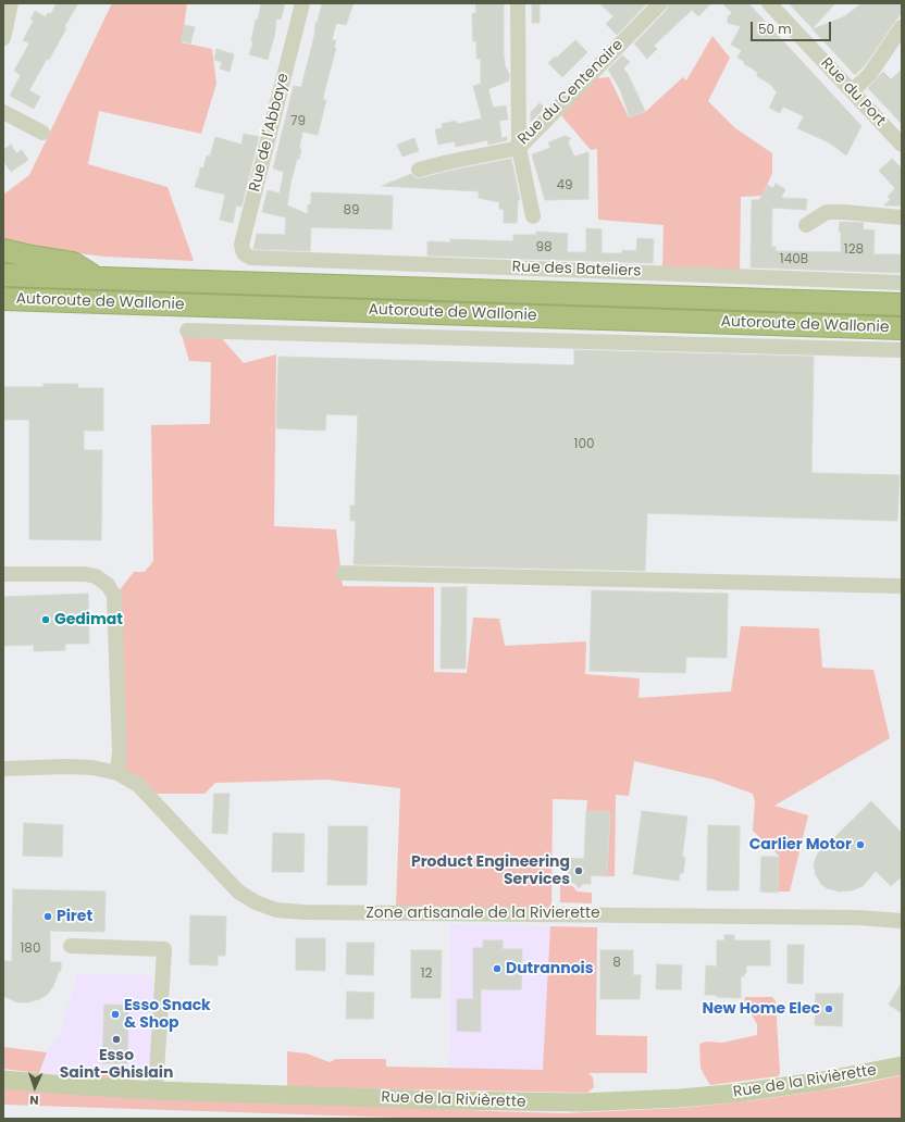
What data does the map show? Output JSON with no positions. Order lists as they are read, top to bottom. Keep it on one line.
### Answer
{"streets":{"highway":["Autoroute de Wallonie"],"main road":["Rue de la Rivièrette"],"street":["Rue du Centenaire","Rue du Port","Rue de l'Abbaye","Rue des Bateliers","Zone artisanale de la Rivierette"]},"crossings":[["Rue de l'Abbaye","Rue des Bateliers"]],"places":["Gedimat","Carlier Motor","Product Engineering Services","Piret","Dutrannois","New Home Elec","Esso Snack & Shop","Esso Saint-Ghislain"],"house_numbers":["79","49","89","98","128","140B","100","180","8","12"],"scale_bar":"50 m","north":"bottom"}
